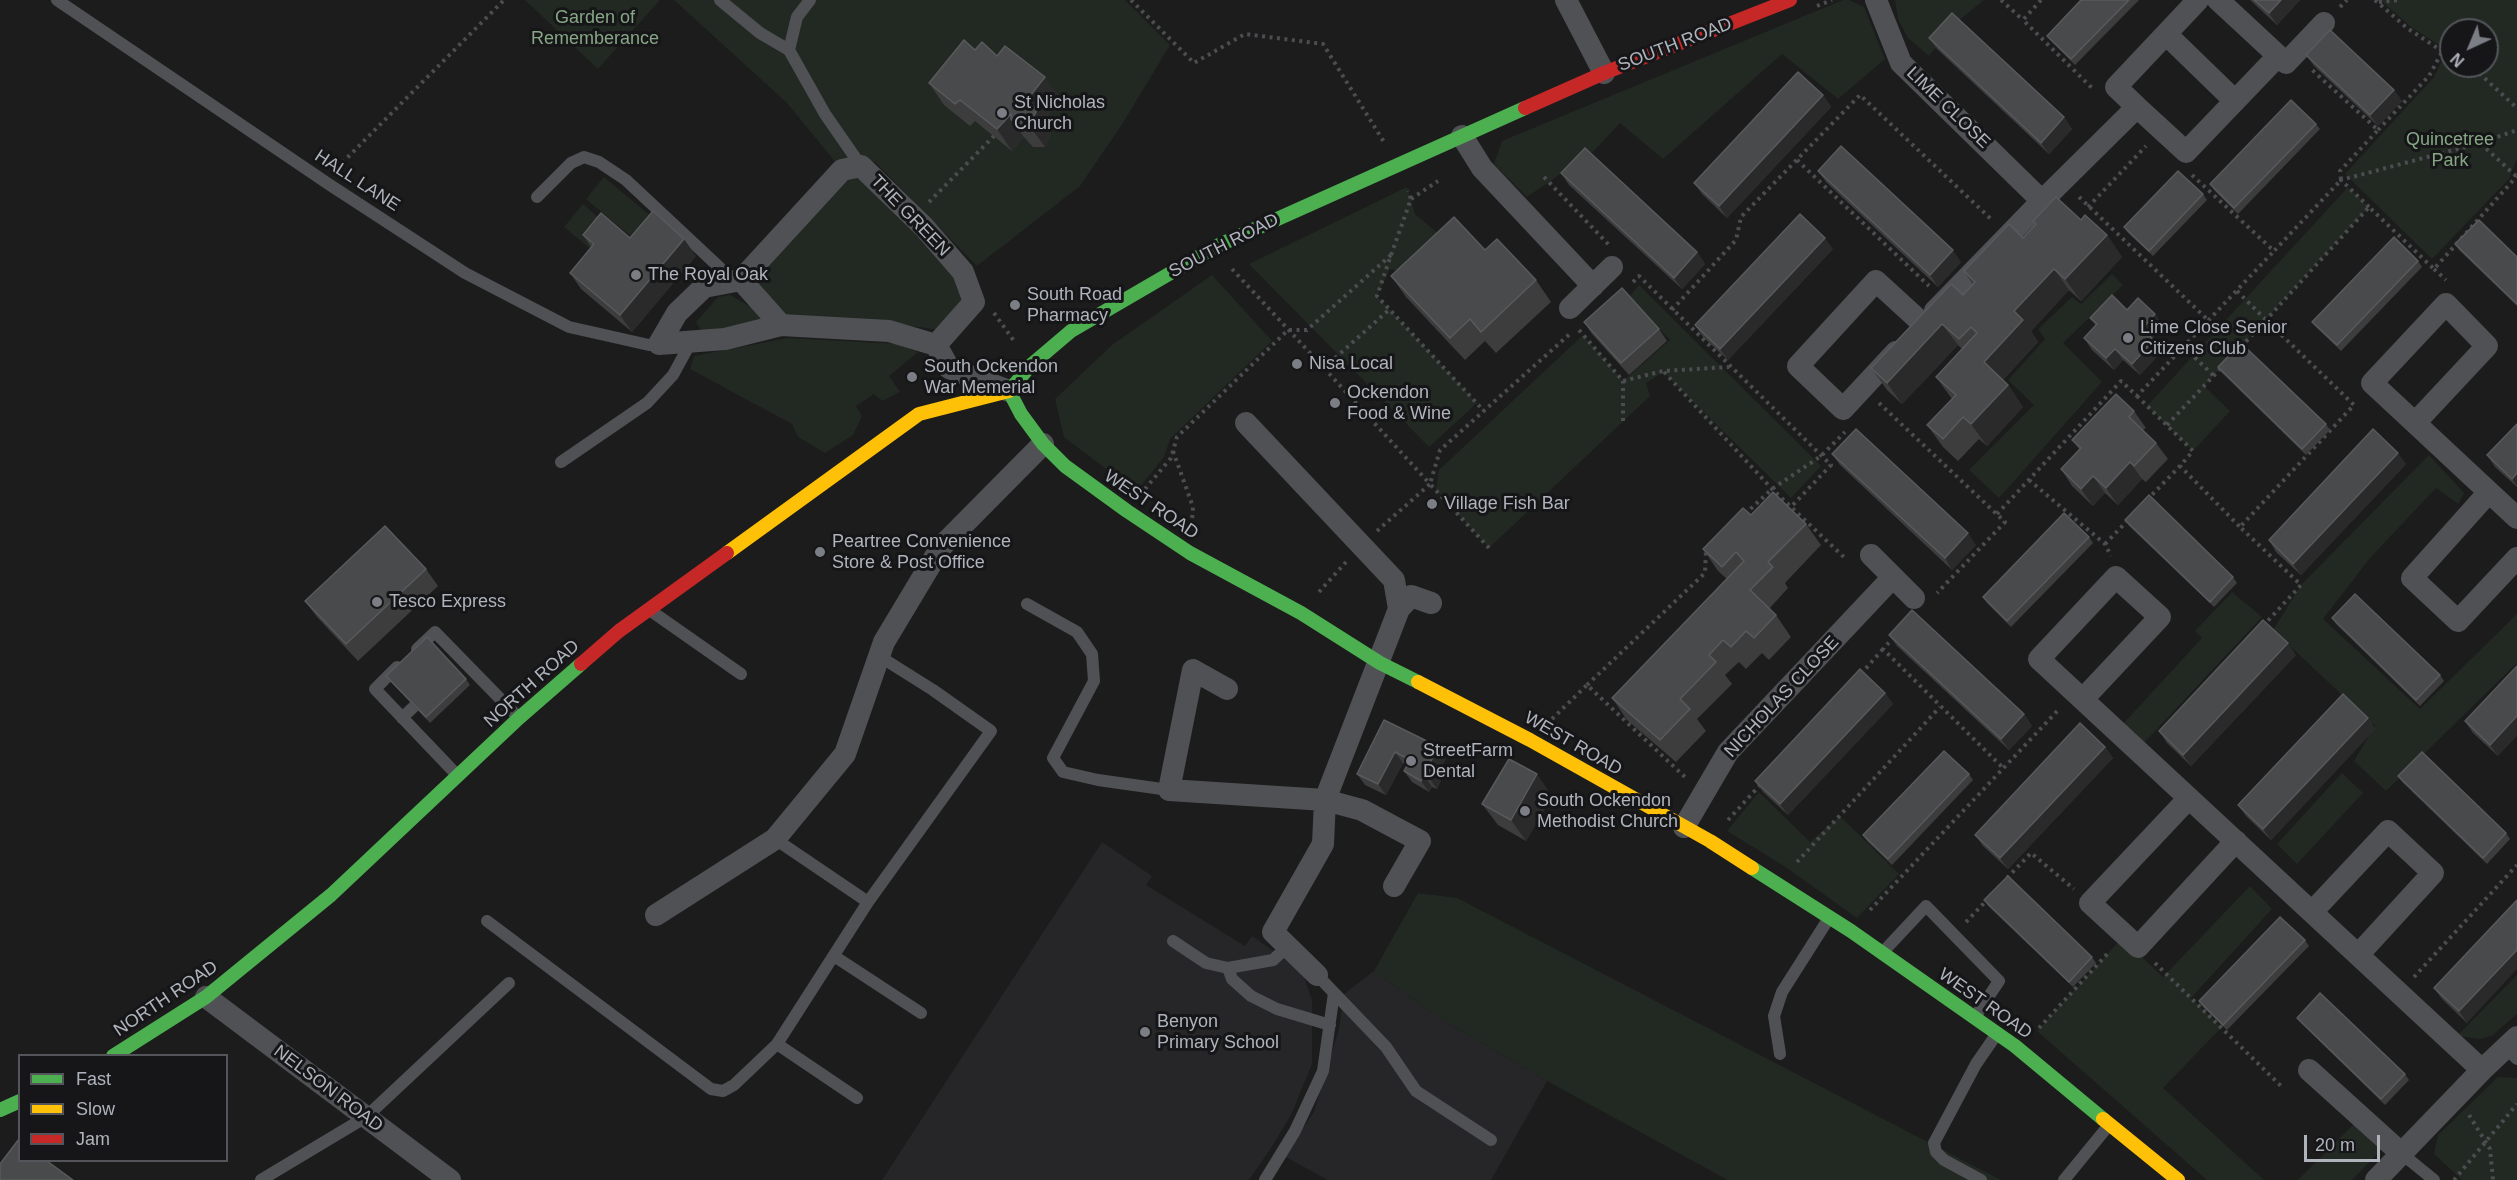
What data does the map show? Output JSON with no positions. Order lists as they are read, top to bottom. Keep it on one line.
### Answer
{"streets":{"main road":["SOUTH ROAD","WEST ROAD","NORTH ROAD"],"street":["LIME CLOSE","THE GREEN","NICHOLAS CLOSE","NELSON ROAD"],"lane":["HALL LANE"]},"crossings":[["SOUTH ROAD","WEST ROAD"],["SOUTH ROAD","NORTH ROAD"],["WEST ROAD","NORTH ROAD"],["WEST ROAD","NICHOLAS CLOSE"],["NORTH ROAD","NELSON ROAD"]],"parks":["Garden of Rememberance","Quincetree Park"],"places":["St Nicholas Church","The Royal Oak","South Road Pharmacy","Lime Close Senior Citizens Club","Nisa Local","South Ockendon War Memerial","Ockendon Food & Wine","Village Fish Bar","Peartree Convenience Store & Post Office","Tesco Express","StreetFarm Dental","South Ockendon Methodist Church","Benyon Primary School"],"legend":["Fast","Slow","Jam"],"scale_bar":"20 m","north":"bottom left"}
